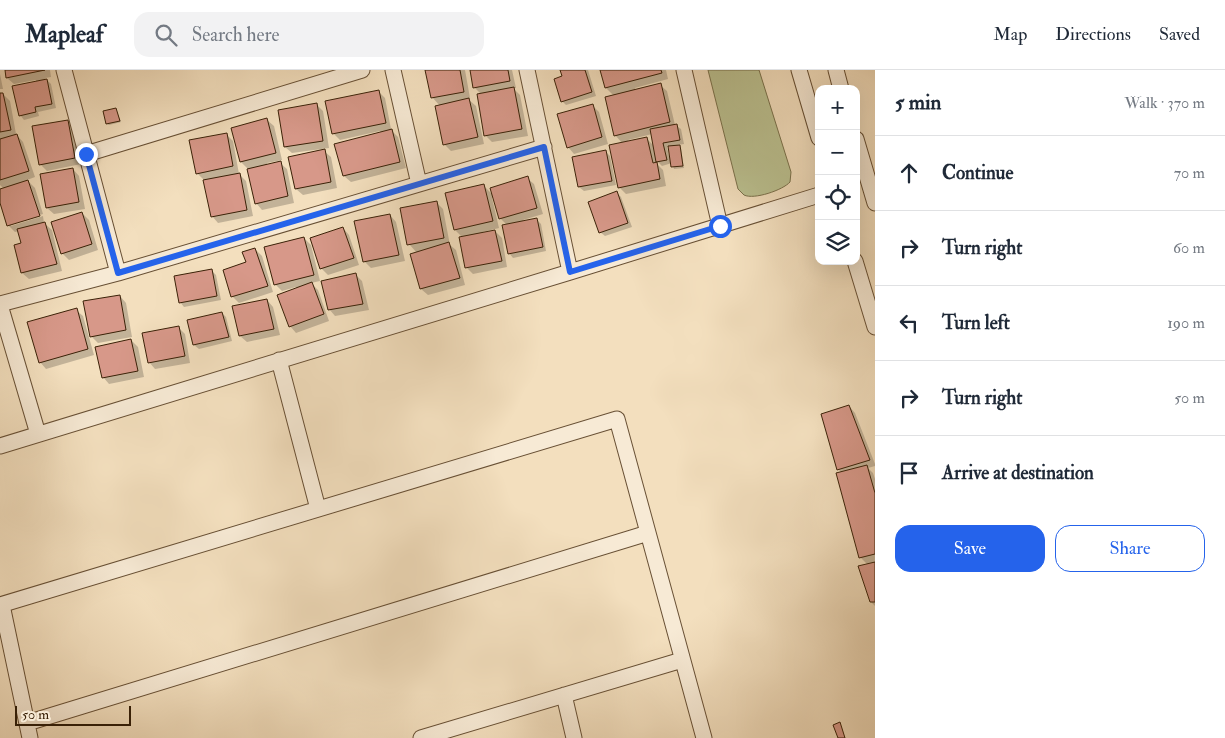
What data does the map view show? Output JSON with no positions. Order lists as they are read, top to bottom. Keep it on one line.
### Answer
{"scale_bar":"50 m","page":{"header":"Mapleaf","search":"Search here","nav":["Map","Directions","Saved"],"heading":["5 min","Walk · 370 m"],"map_buttons":["+","−"],"list":[["Continue","70 m"],["Turn right","60 m"],["Turn left","190 m"],["Turn right","50 m"],"Arrive at destination"],"buttons":["Save","Share"],"scale":"50 m"}}
